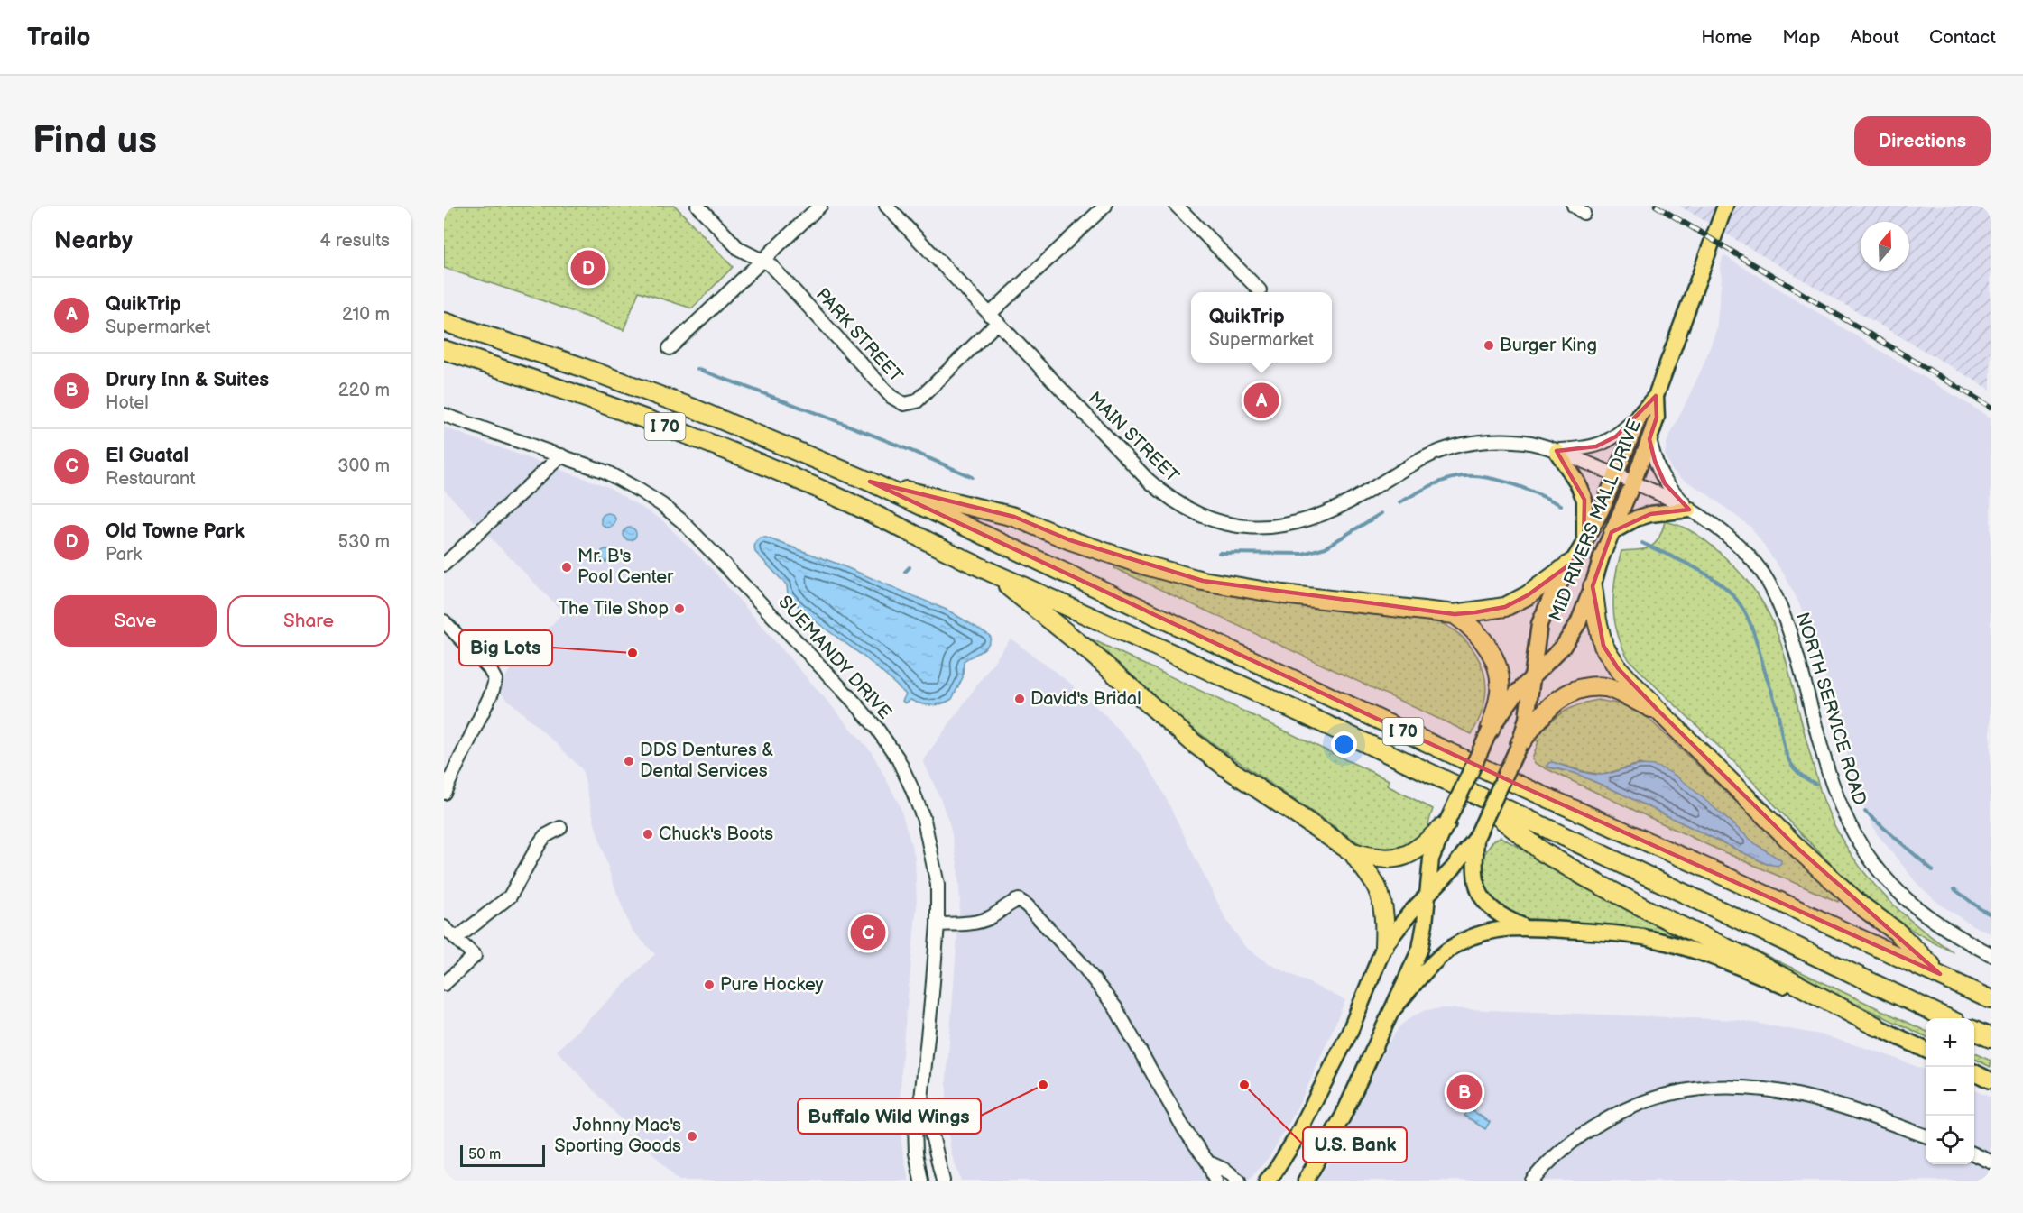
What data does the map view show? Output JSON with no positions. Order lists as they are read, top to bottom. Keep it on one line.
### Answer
{"streets":{"highway":["I 70"],"main road":["MID RIVERS MALL DRIVE"],"street":["PARK STREET","MAIN STREET","SUEMANDY DRIVE","NORTH SERVICE ROAD"]},"crossings":[["PARK STREET","MAIN STREET"],["MAIN STREET","MID RIVERS MALL DRIVE"],["MAIN STREET","NORTH SERVICE ROAD"],["MID RIVERS MALL DRIVE","NORTH SERVICE ROAD"]],"places":["Burger King","Mr. B's Pool Center","The Tile Shop","Big Lots","David's Bridal","DDS Dentures & Dental Services","Chuck's Boots","Pure Hockey","Buffalo Wild Wings","U.S. Bank","Johnny Mac's Sporting Goods"],"scale_bar":"50 m","north":"top","page":{"header":"Trailo","nav":["Home","Map","About","Contact"],"buttons":["Directions",["Save","Share"]],"title":"Find us","heading":["Nearby","4 results"],"pins":["D","A","C","B"],"list":[{"mark":"A","name":"QuikTrip","note":"Supermarket","value":"210 m"},{"mark":"B","name":"Drury Inn & Suites","note":"Hotel","value":"220 m"},{"mark":"C","name":"El Guatal","note":"Restaurant","value":"300 m"},{"mark":"D","name":"Old Towne Park","note":"Park","value":"530 m"}],"popup":["QuikTrip","Supermarket"],"map_buttons":["+","−"],"scale":"50 m"}}
